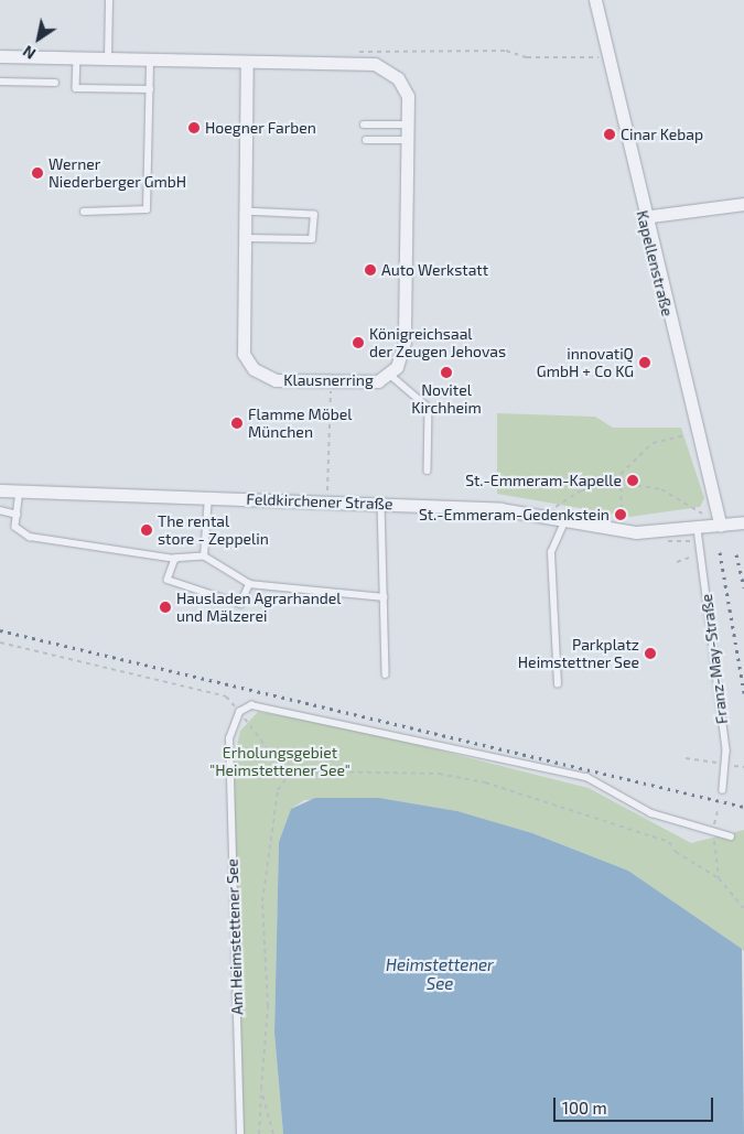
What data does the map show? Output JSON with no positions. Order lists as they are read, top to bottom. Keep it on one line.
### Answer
{"streets":{"street":["Kapellenstraße","Klausnerring","Feldkirchener Straße"],"lane":["Franz-May-Straße","Am Heimstettener See"]},"crossings":[["Kapellenstraße","Feldkirchener Straße"],["Feldkirchener Straße","Franz-May-Straße"]],"water":["Heimstettener See"],"parks":["Erholungsgebiet \"Heimstettener See\""],"places":["Hoegner Farben","Cinar Kebap","Werner Niederberger GmbH","Auto Werkstatt","Königreichsaal der Zeugen Jehovas","innovatiQ GmbH + Co KG","Novitel Kirchheim","Flamme Möbel München","St.-Emmeram-Kapelle","St.-Emmeram-Gedenkstein","The rental store - Zeppelin","Hausladen Agrarhandel und Mälzerei","Parkplatz Heimstettner See"],"scale_bar":"100 m","north":"bottom left"}
